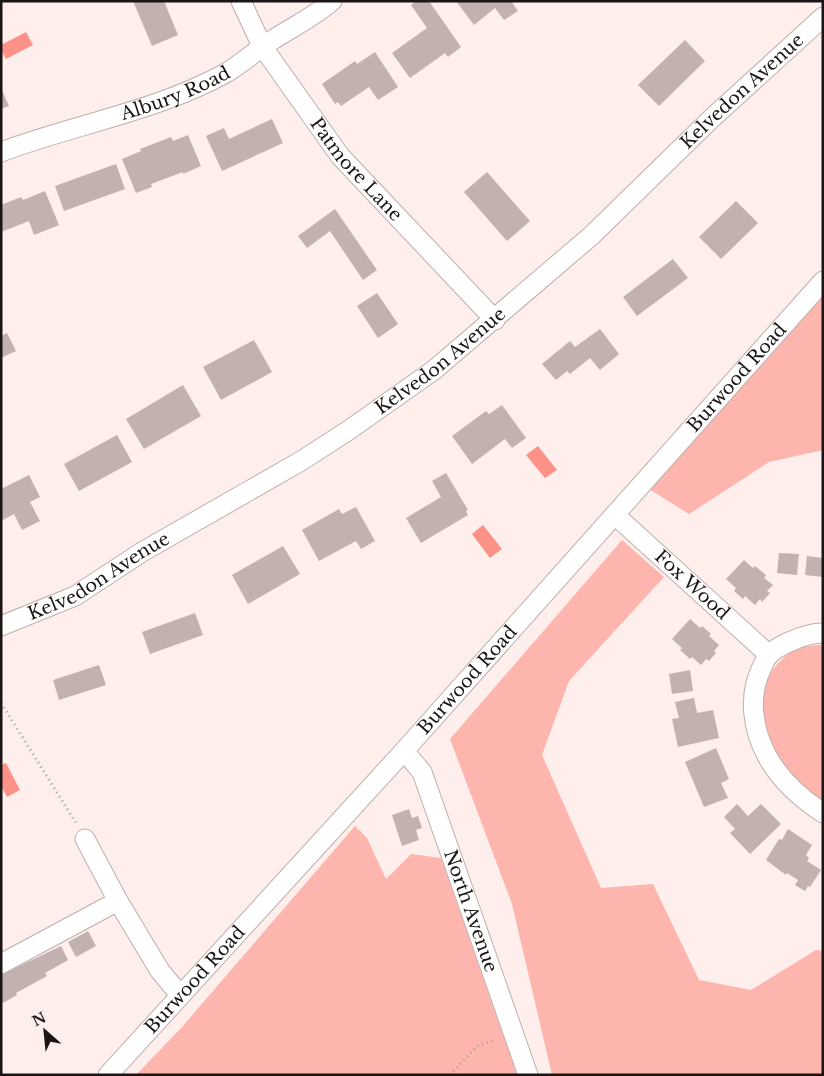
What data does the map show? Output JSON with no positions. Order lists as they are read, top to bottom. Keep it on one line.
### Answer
{"streets":{"street":["Kelvedon Avenue","Albury Road","Patmore Lane","Burwood Road","Fox Wood","North Avenue"]},"crossings":[["Kelvedon Avenue","Patmore Lane"],["Albury Road","Patmore Lane"],["Burwood Road","Fox Wood"],["Burwood Road","North Avenue"]],"north":"top left"}
